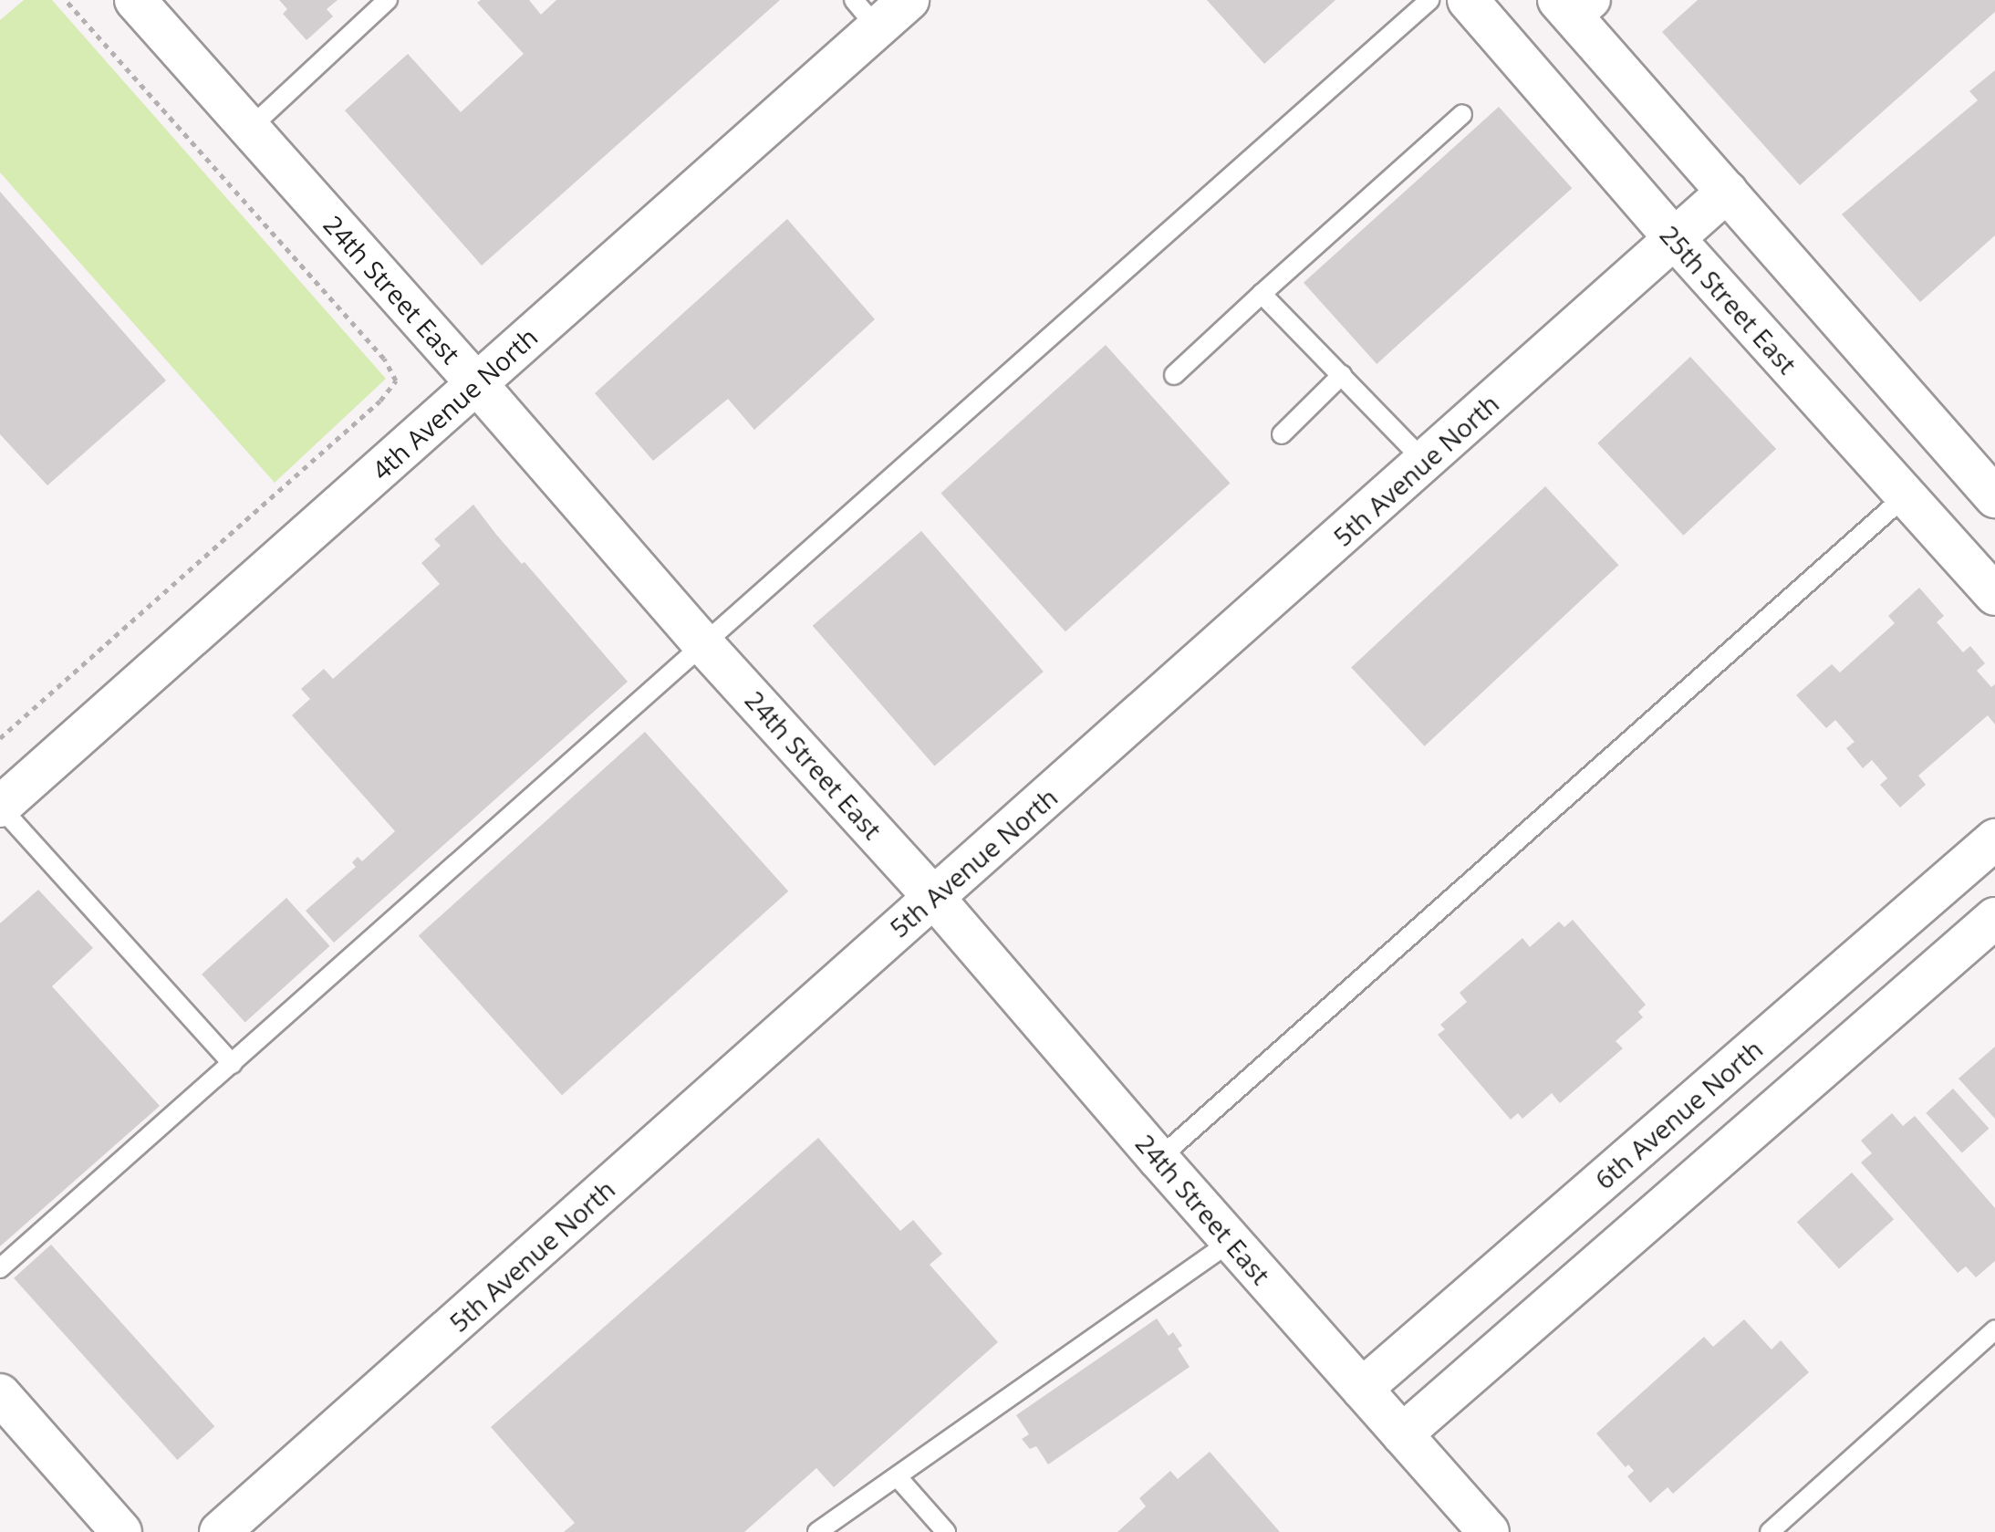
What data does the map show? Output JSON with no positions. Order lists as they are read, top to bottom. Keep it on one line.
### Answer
{"streets":{"street":["24th Street East","25th Street East","4th Avenue North","5th Avenue North","6th Avenue North"]},"crossings":[["24th Street East","4th Avenue North"],["24th Street East","5th Avenue North"],["24th Street East","6th Avenue North"],["25th Street East","5th Avenue North"]]}
